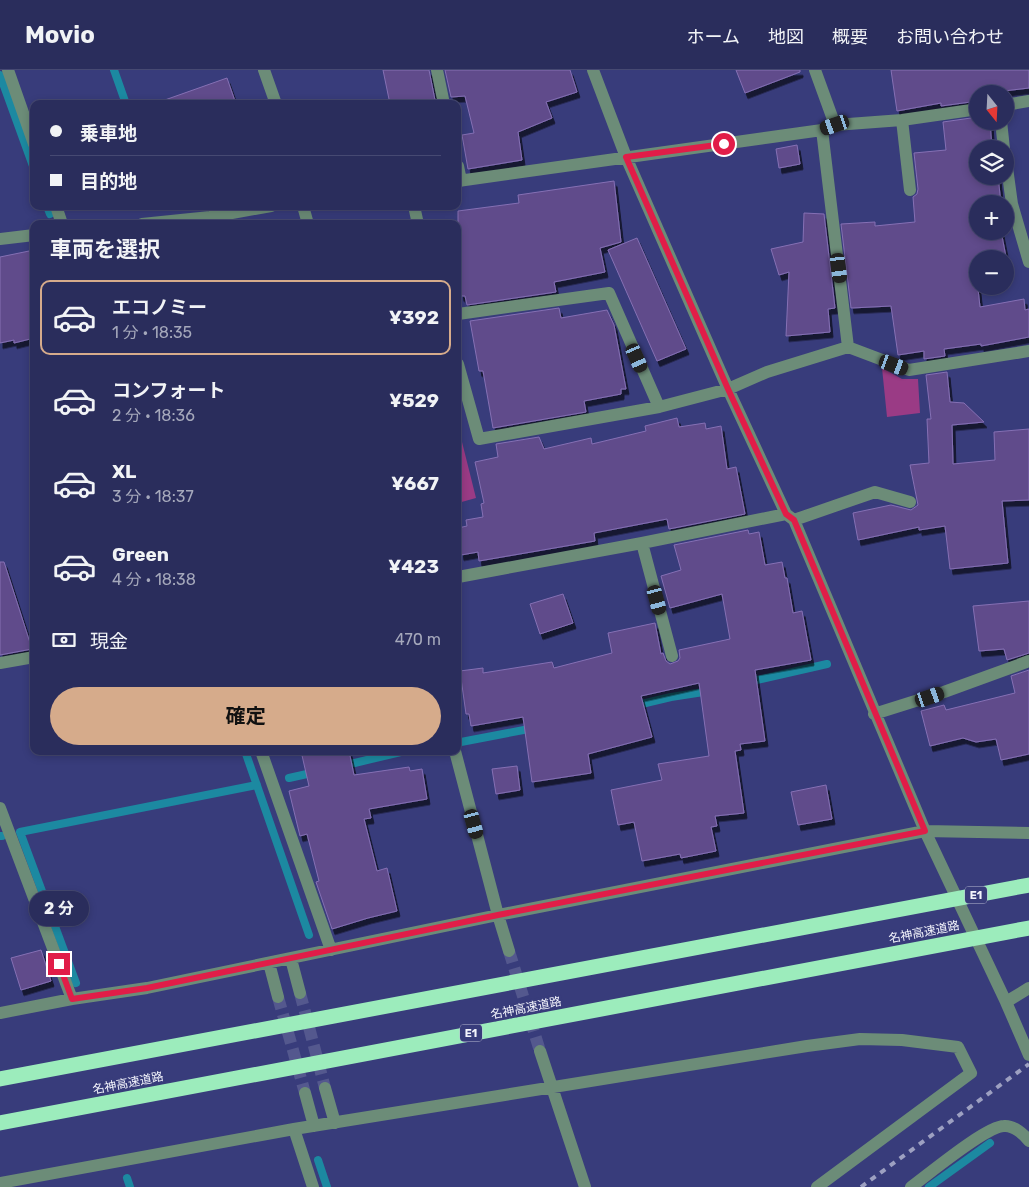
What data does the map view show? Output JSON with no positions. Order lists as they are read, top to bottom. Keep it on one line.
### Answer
{"streets":{"highway":["E1","名神高速道路"]},"north":"bottom","page":{"header":"Movio","nav":["ホーム","地図","概要","お問い合わせ"],"map_buttons":["+","−"],"banner":["乗車地","目的地"],"heading":"車両を選択","list":[{"name":"エコノミー","note":"1 分 · 18:35","value":"¥392"},{"name":"コンフォート","note":"2 分 · 18:36","value":"¥529"},{"name":"XL","note":"3 分 · 18:37","value":"¥667"},{"name":"Green","note":"4 分 · 18:38","value":"¥423"}],"pay":["現金","470 m"],"buttons":"確定","bubble":"2 分"}}
